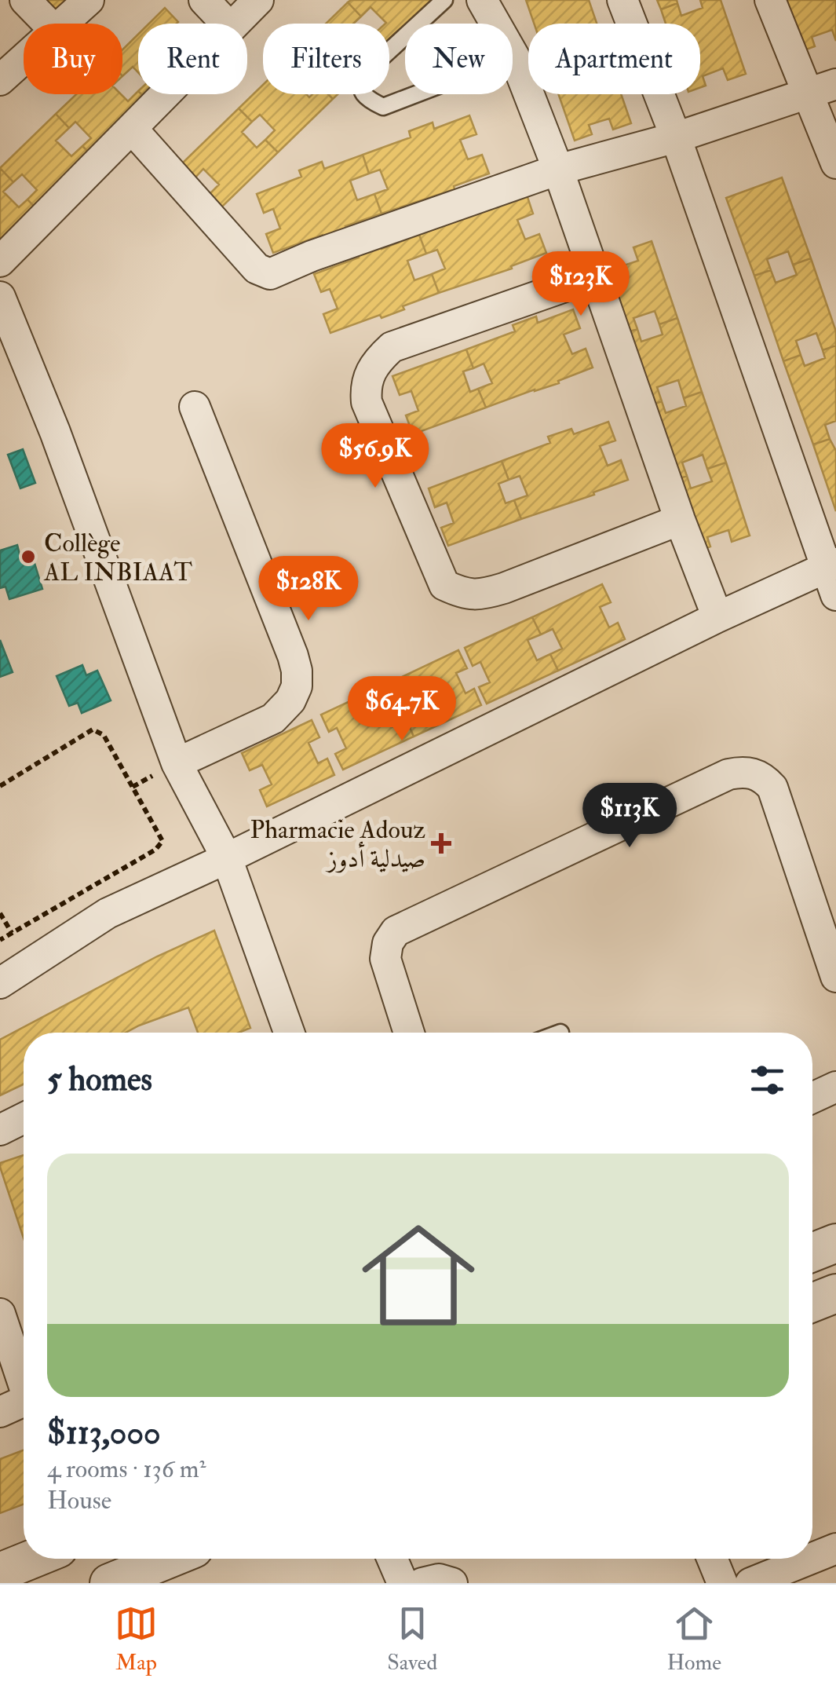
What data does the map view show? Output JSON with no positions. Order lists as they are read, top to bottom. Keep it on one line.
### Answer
{"places":{"other":["Collège AL INBIAAT"],"health":["Pharmacie Adouz صيدلية أدوز"]},"page":{"chip":["Buy","Rent","Filters","New","Apartment"],"price":["$123K","$56.9K","$128K","$64.7K","$113K"],"heading":"5 homes","list":[{"name":"$113,000","note":"4 rooms · 136 m² · House"}],"tabs":["Map","Saved","Home"]}}
